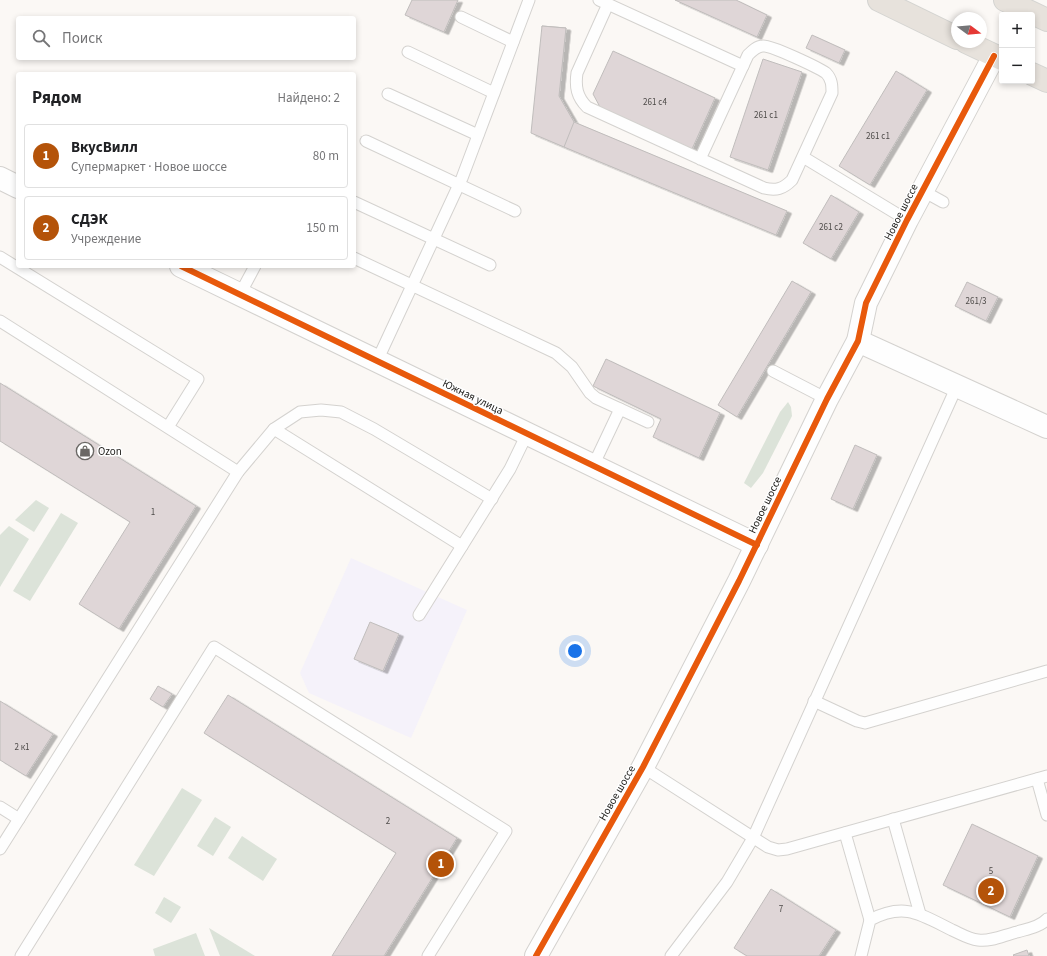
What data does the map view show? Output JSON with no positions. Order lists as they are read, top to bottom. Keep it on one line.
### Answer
{"streets":{"street":["Новое шоссе","Южная улица"]},"crossings":[["Новое шоссе","Южная улица"]],"places":{"shop":["Ozon"]},"house_numbers":["261 с4","261 с1","261 с1","261 с2","261/3","1","2 к1","2","5","7"],"north":"right","page":{"map_buttons":["+","−"],"search":"Поиск","heading":["Рядом","Найдено: 2"],"list":[{"mark":"1","name":"ВкусВилл","note":"Супермаркет · Новое шоссе","value":"80 m"},{"mark":"2","name":"СДЭК","note":"Учреждение","value":"150 m"}],"pins":["1","2"]}}
